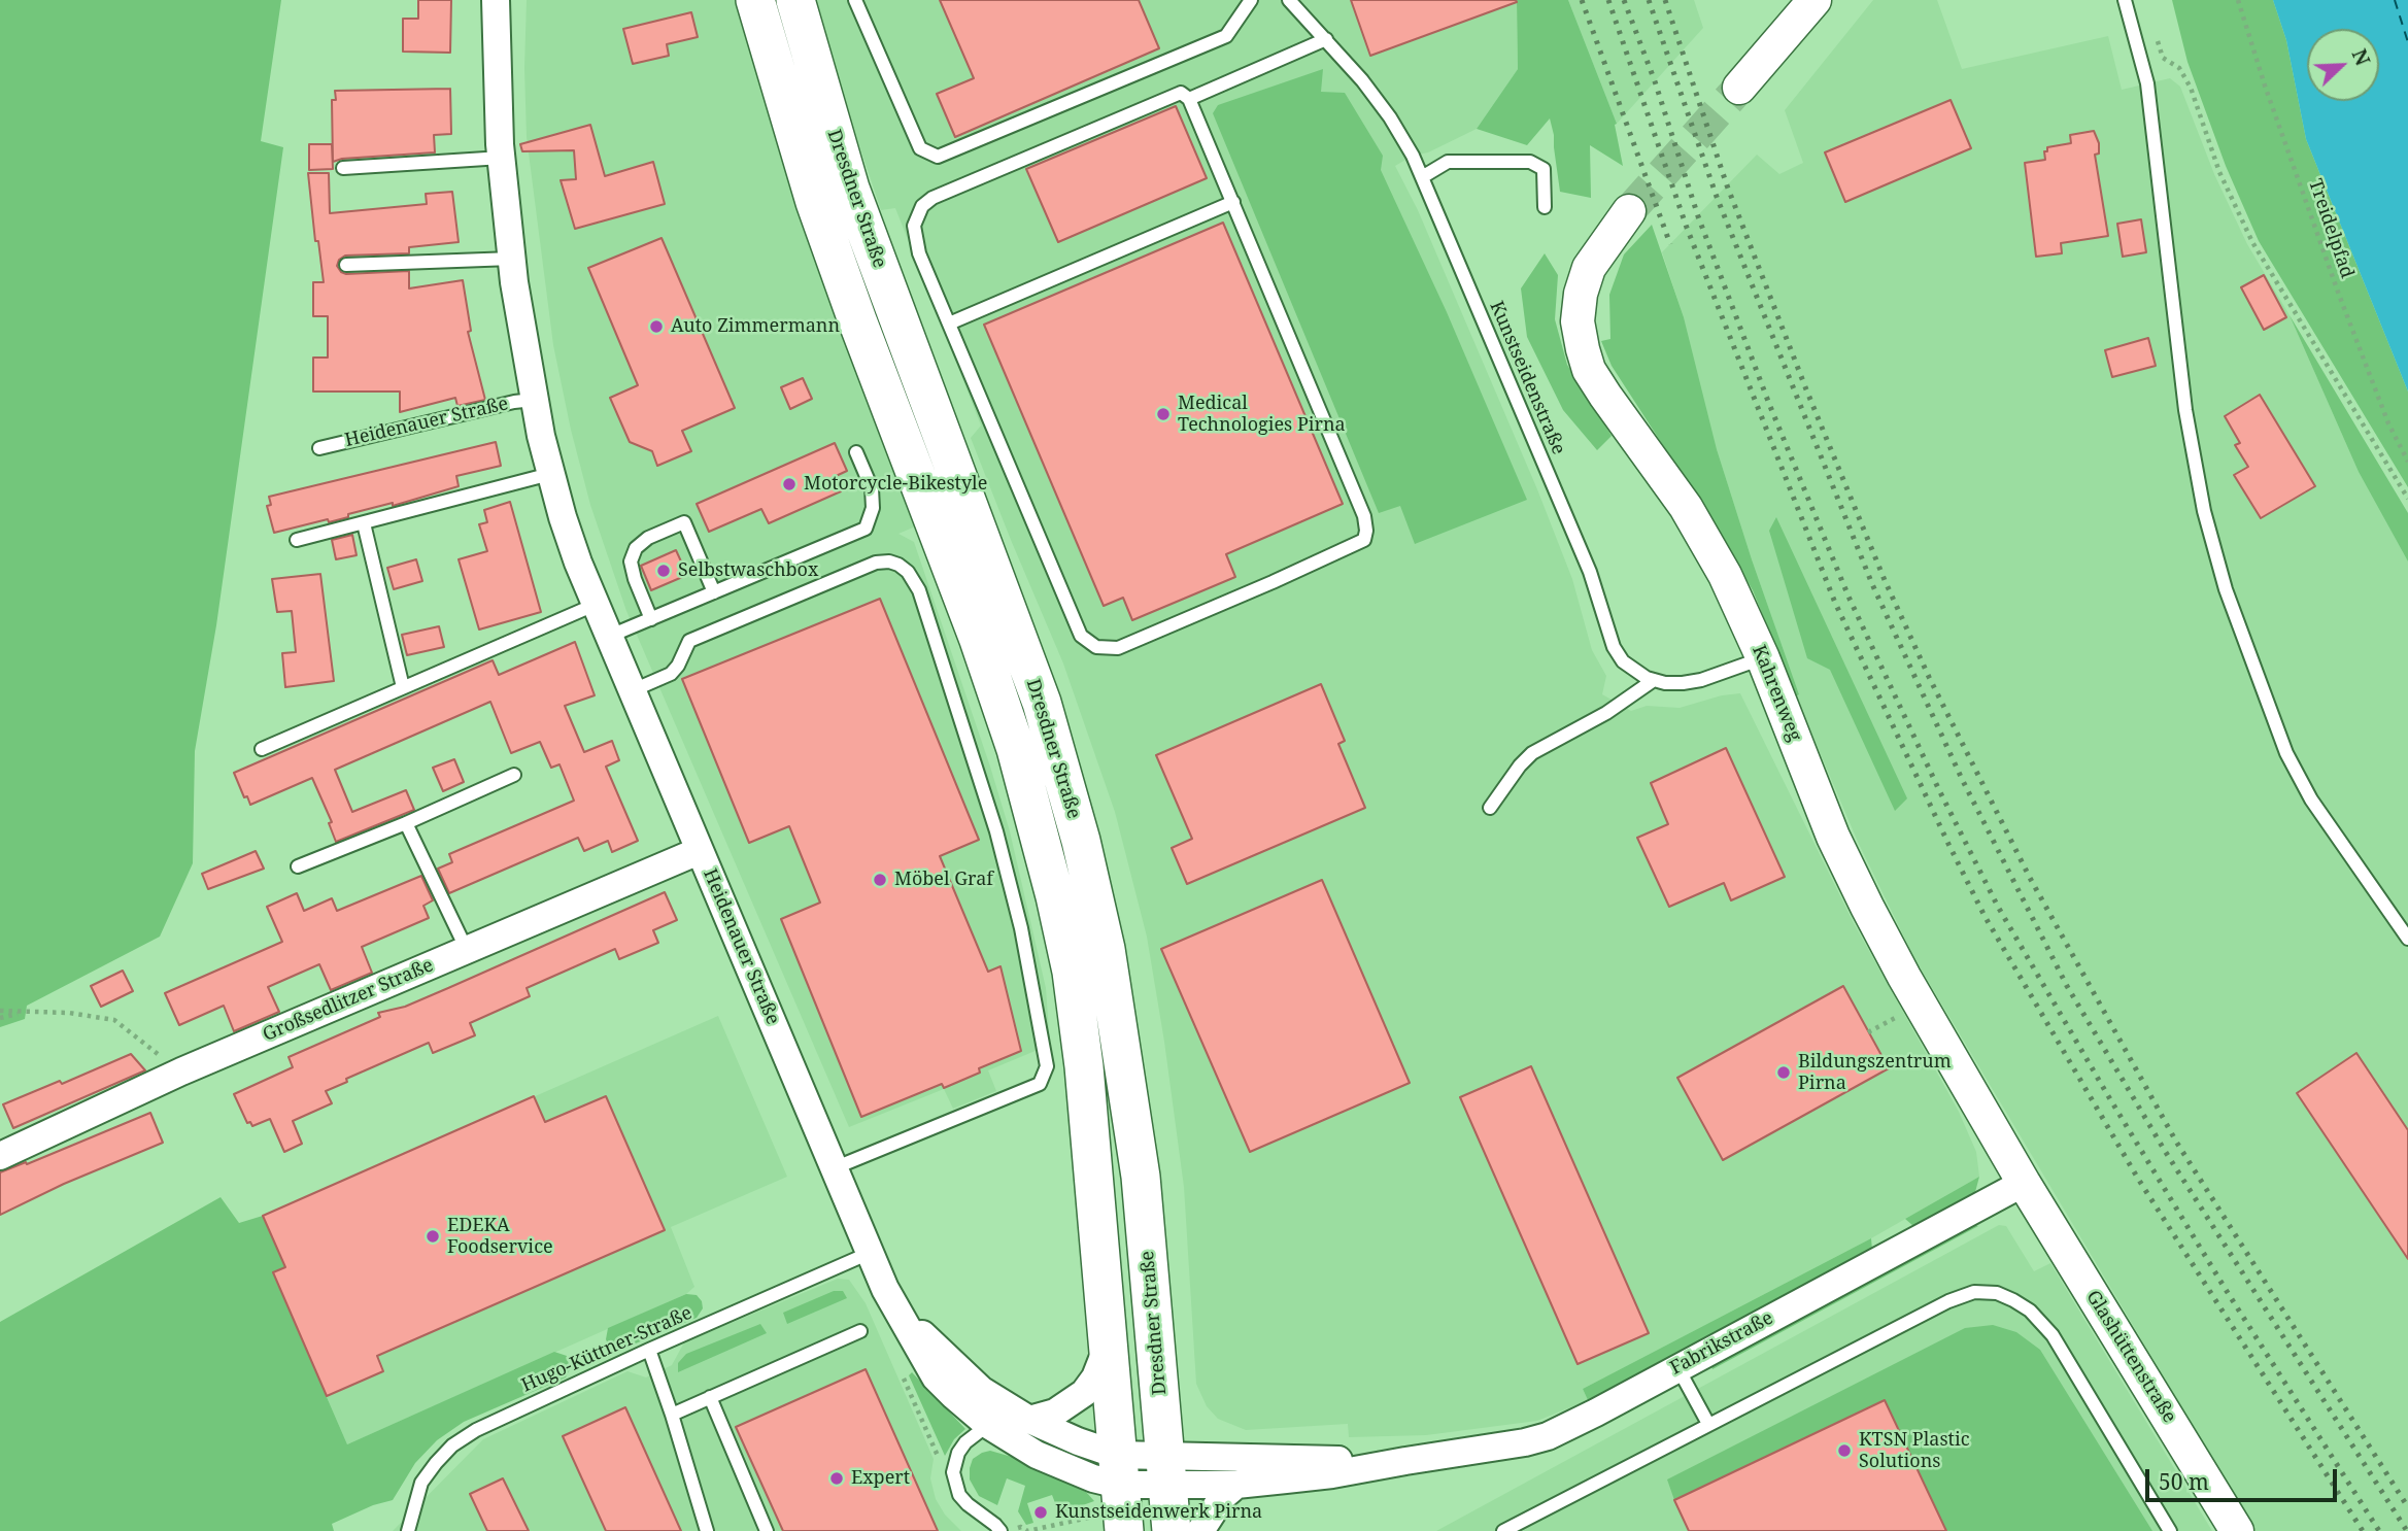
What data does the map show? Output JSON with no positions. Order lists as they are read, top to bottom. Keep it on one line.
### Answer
{"streets":{"main road":["Dresdner Straße"],"street":["Heidenauer Straße","Kahrenweg","Großsedlitzer Straße","Fabrikstraße","Glashüttenstraße"],"lane":["Kunstseidenstraße","Hugo-Küttner-Straße"],"path":["Treidelpfad"]},"crossings":[["Dresdner Straße","Heidenauer Straße"],["Dresdner Straße","Fabrikstraße"],["Kunstseidenstraße","Kahrenweg"],["Heidenauer Straße","Großsedlitzer Straße"],["Heidenauer Straße","Hugo-Küttner-Straße"],["Kahrenweg","Fabrikstraße"],["Kahrenweg","Glashüttenstraße"],["Fabrikstraße","Glashüttenstraße"]],"places":["Auto Zimmermann","Medical Technologies Pirna","Motorcycle-Bikestyle","Selbstwaschbox","Möbel Graf","Bildungszentrum Pirna","EDEKA Foodservice","KTSN Plastic Solutions","Expert","Kunstseidenwerk Pirna"],"scale_bar":"50 m","north":"top right"}
